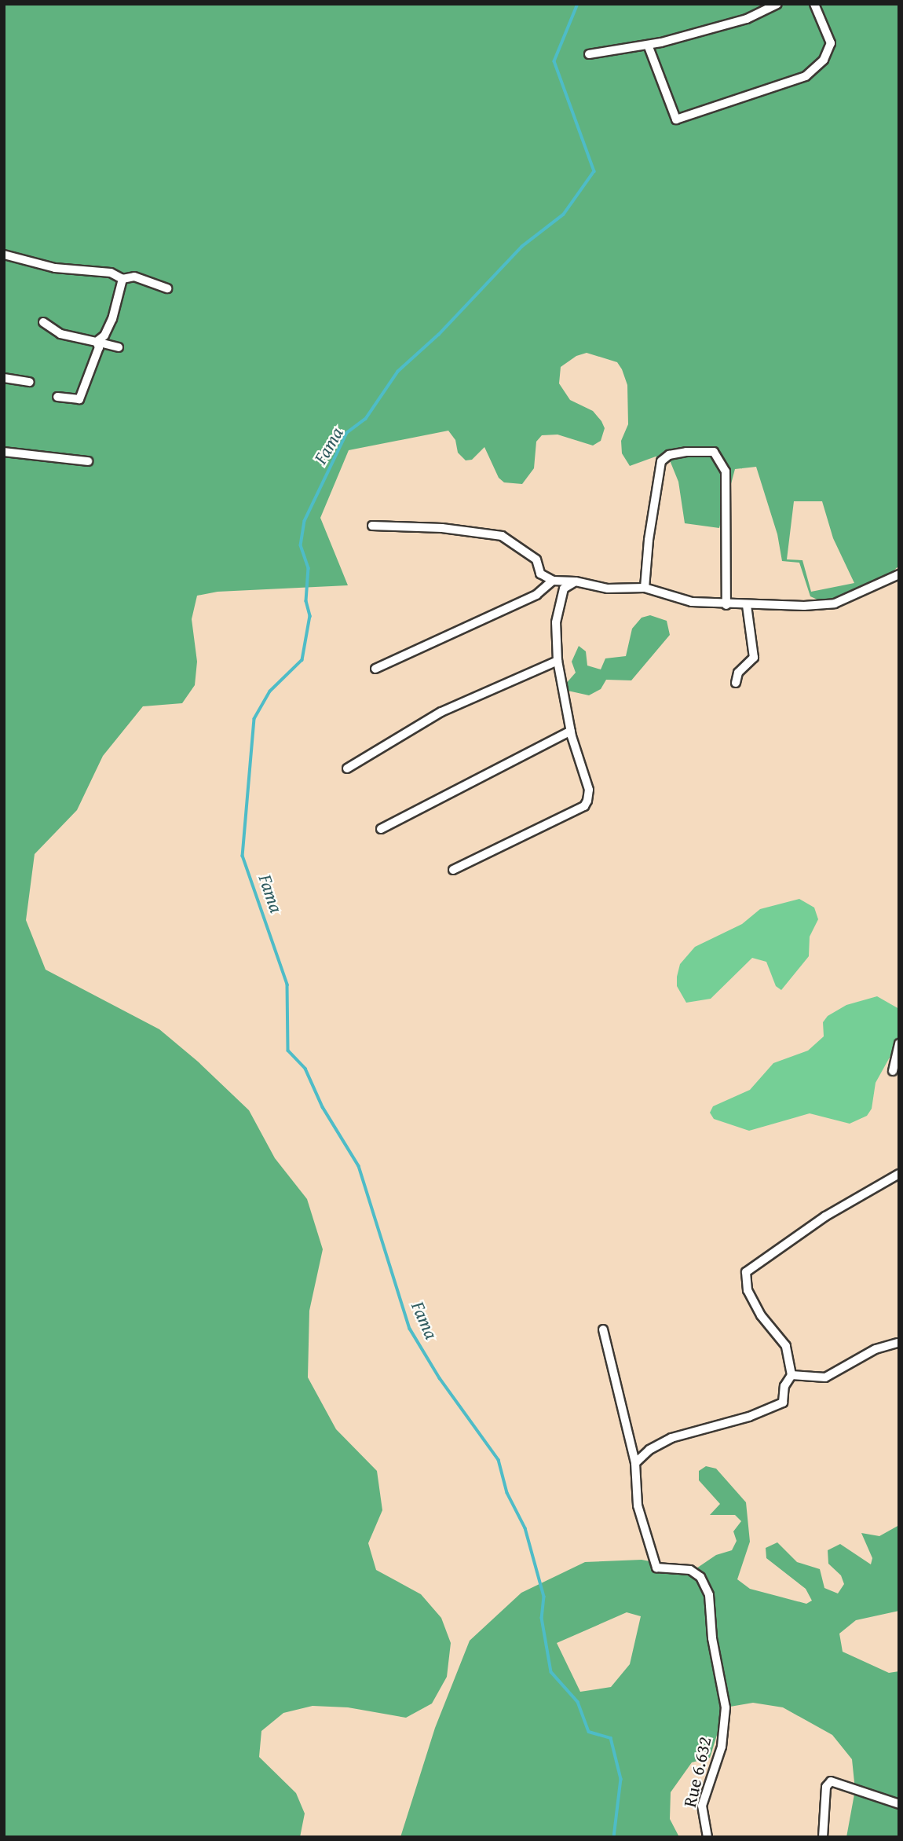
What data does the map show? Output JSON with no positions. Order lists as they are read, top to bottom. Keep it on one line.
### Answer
{"streets":{"street":["Rue 6.632"]},"water":["Fama"]}
